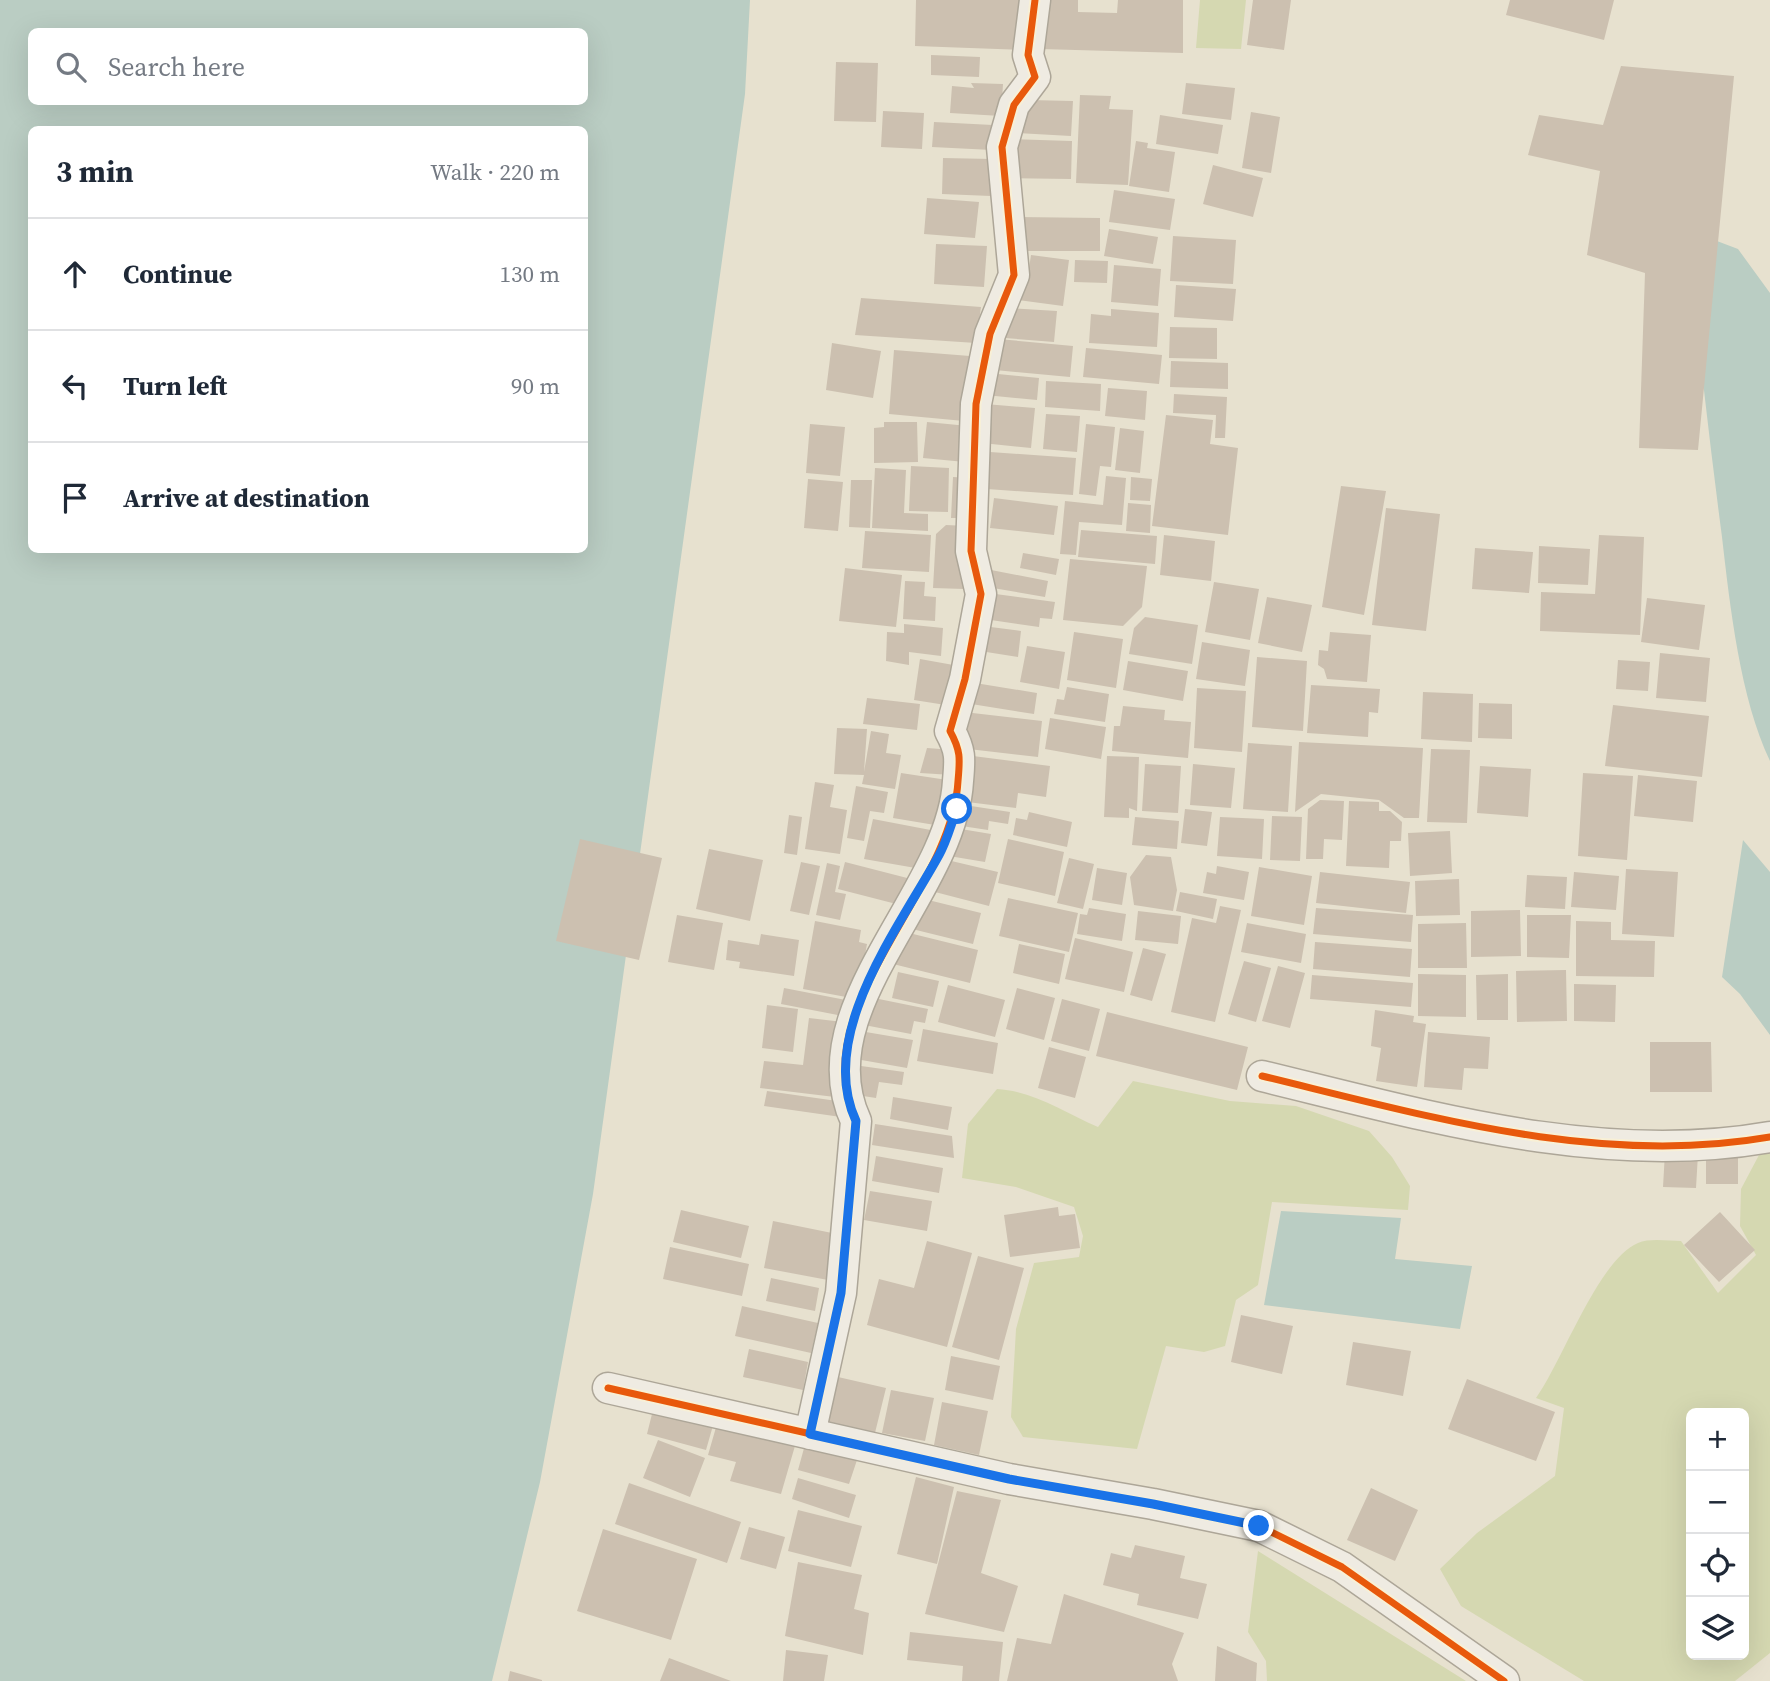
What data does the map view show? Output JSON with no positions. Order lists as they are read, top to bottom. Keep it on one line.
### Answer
{"page":{"search":"Search here","heading":["3 min","Walk · 220 m"],"list":[["Continue","130 m"],["Turn left","90 m"],"Arrive at destination"],"map_buttons":["+","−"]}}
